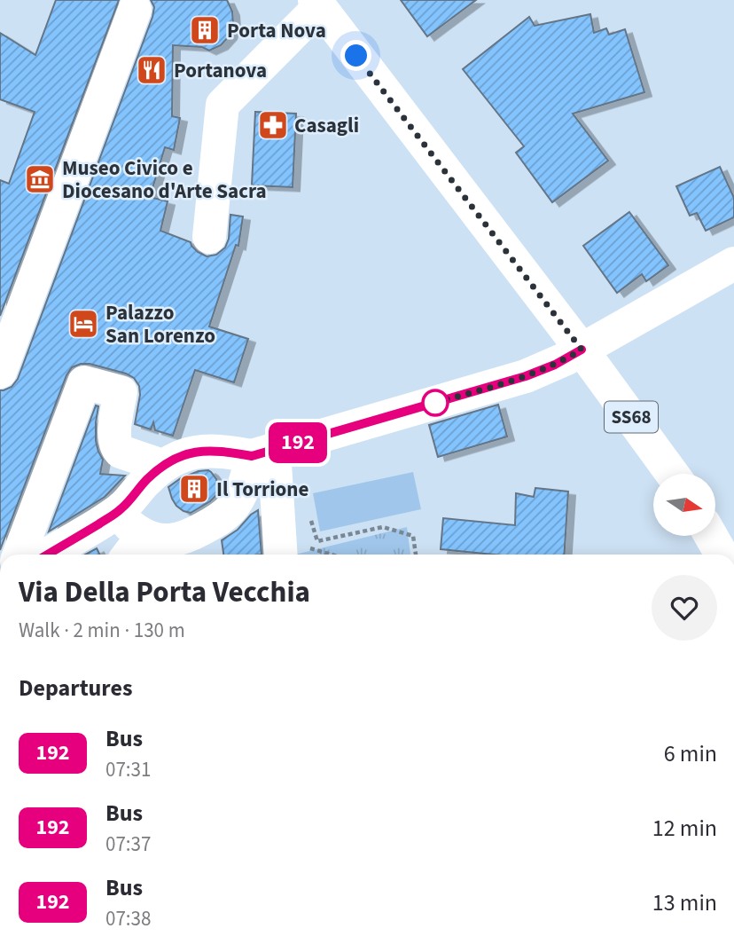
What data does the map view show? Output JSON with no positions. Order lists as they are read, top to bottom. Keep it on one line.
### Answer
{"streets":{"street":["SS68"]},"places":{"building":["Porta Nova","Il Torrione"],"restaurant":["Portanova"],"pharmacy":["Casagli"],"museum":["Museo Civico e Diocesano d'Arte Sacra"],"hotel":["Palazzo San Lorenzo"]},"lines":["bus line 192"],"north":"right","page":{"on_map":"192","heading":[["Via Della Porta Vecchia","Walk · 2 min · 130 m"],"Departures"],"list":[{"mark":"192","name":"Bus","note":"07:31","value":"6 min"},{"mark":"192","name":"Bus","note":"07:37","value":"12 min"},{"mark":"192","name":"Bus","note":"07:38","value":"13 min"}]}}
